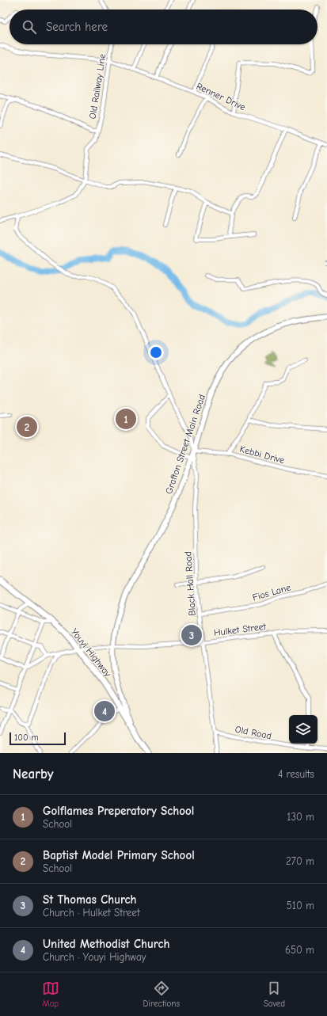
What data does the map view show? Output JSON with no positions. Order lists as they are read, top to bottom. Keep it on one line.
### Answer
{"streets":{"main road":["Youyi Highway"],"street":["Old Railway Line","Renner Drive","Grafton Street Main Road","Kebbi Drive","Black Hall Road","Fios Lane","Hulket Street","Old Road"]},"crossings":[["Old Railway Line","Renner Drive"],["Old Railway Line","Black Hall Road"],["Grafton Street Main Road","Kebbi Drive"],["Grafton Street Main Road","Black Hall Road"],["Grafton Street Main Road","Hulket Street"],["Grafton Street Main Road","Youyi Highway"],["Kebbi Drive","Black Hall Road"],["Black Hall Road","Fios Lane"],["Black Hall Road","Hulket Street"],["Black Hall Road","Old Road"],["Hulket Street","Youyi Highway"]],"scale_bar":"100 m","page":{"search":"Search here","pins":["1","2","3","4"],"scale":"100 m","heading":["Nearby","4 results"],"list":[{"mark":"1","name":"Golflames Preperatory School","note":"School","value":"130 m"},{"mark":"2","name":"Baptist Model Primary School","note":"School","value":"270 m"},{"mark":"3","name":"St Thomas Church","note":"Church · Hulket Street","value":"510 m"},{"mark":"4","name":"United Methodist Church","note":"Church · Youyi Highway","value":"650 m"}],"nav":["Map","Directions","Saved"]}}
